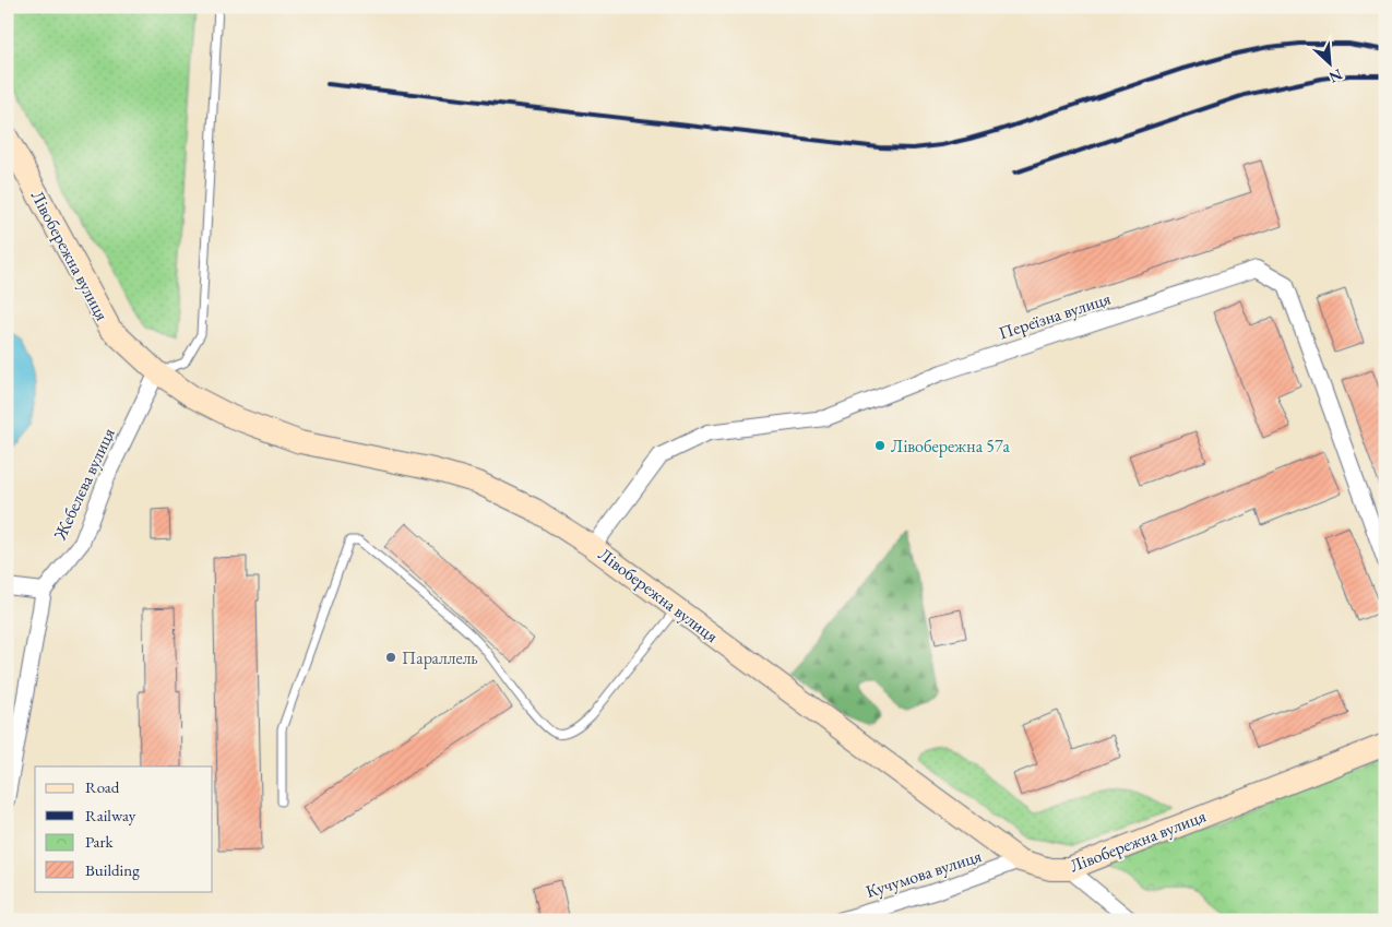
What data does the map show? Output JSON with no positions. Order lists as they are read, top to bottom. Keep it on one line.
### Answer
{"streets":{"main road":["Лівобережна вулиця"],"street":["Переїзна вулиця","Жебелєва вулиця","Кучумова вулиця"]},"crossings":[["Лівобережна вулиця","Переїзна вулиця"],["Лівобережна вулиця","Жебелєва вулиця"],["Лівобережна вулиця","Кучумова вулиця"]],"places":["Лівобережна 57а","Параллель"],"legend":["Road","Railway","Park","Building"],"north":"bottom right"}
